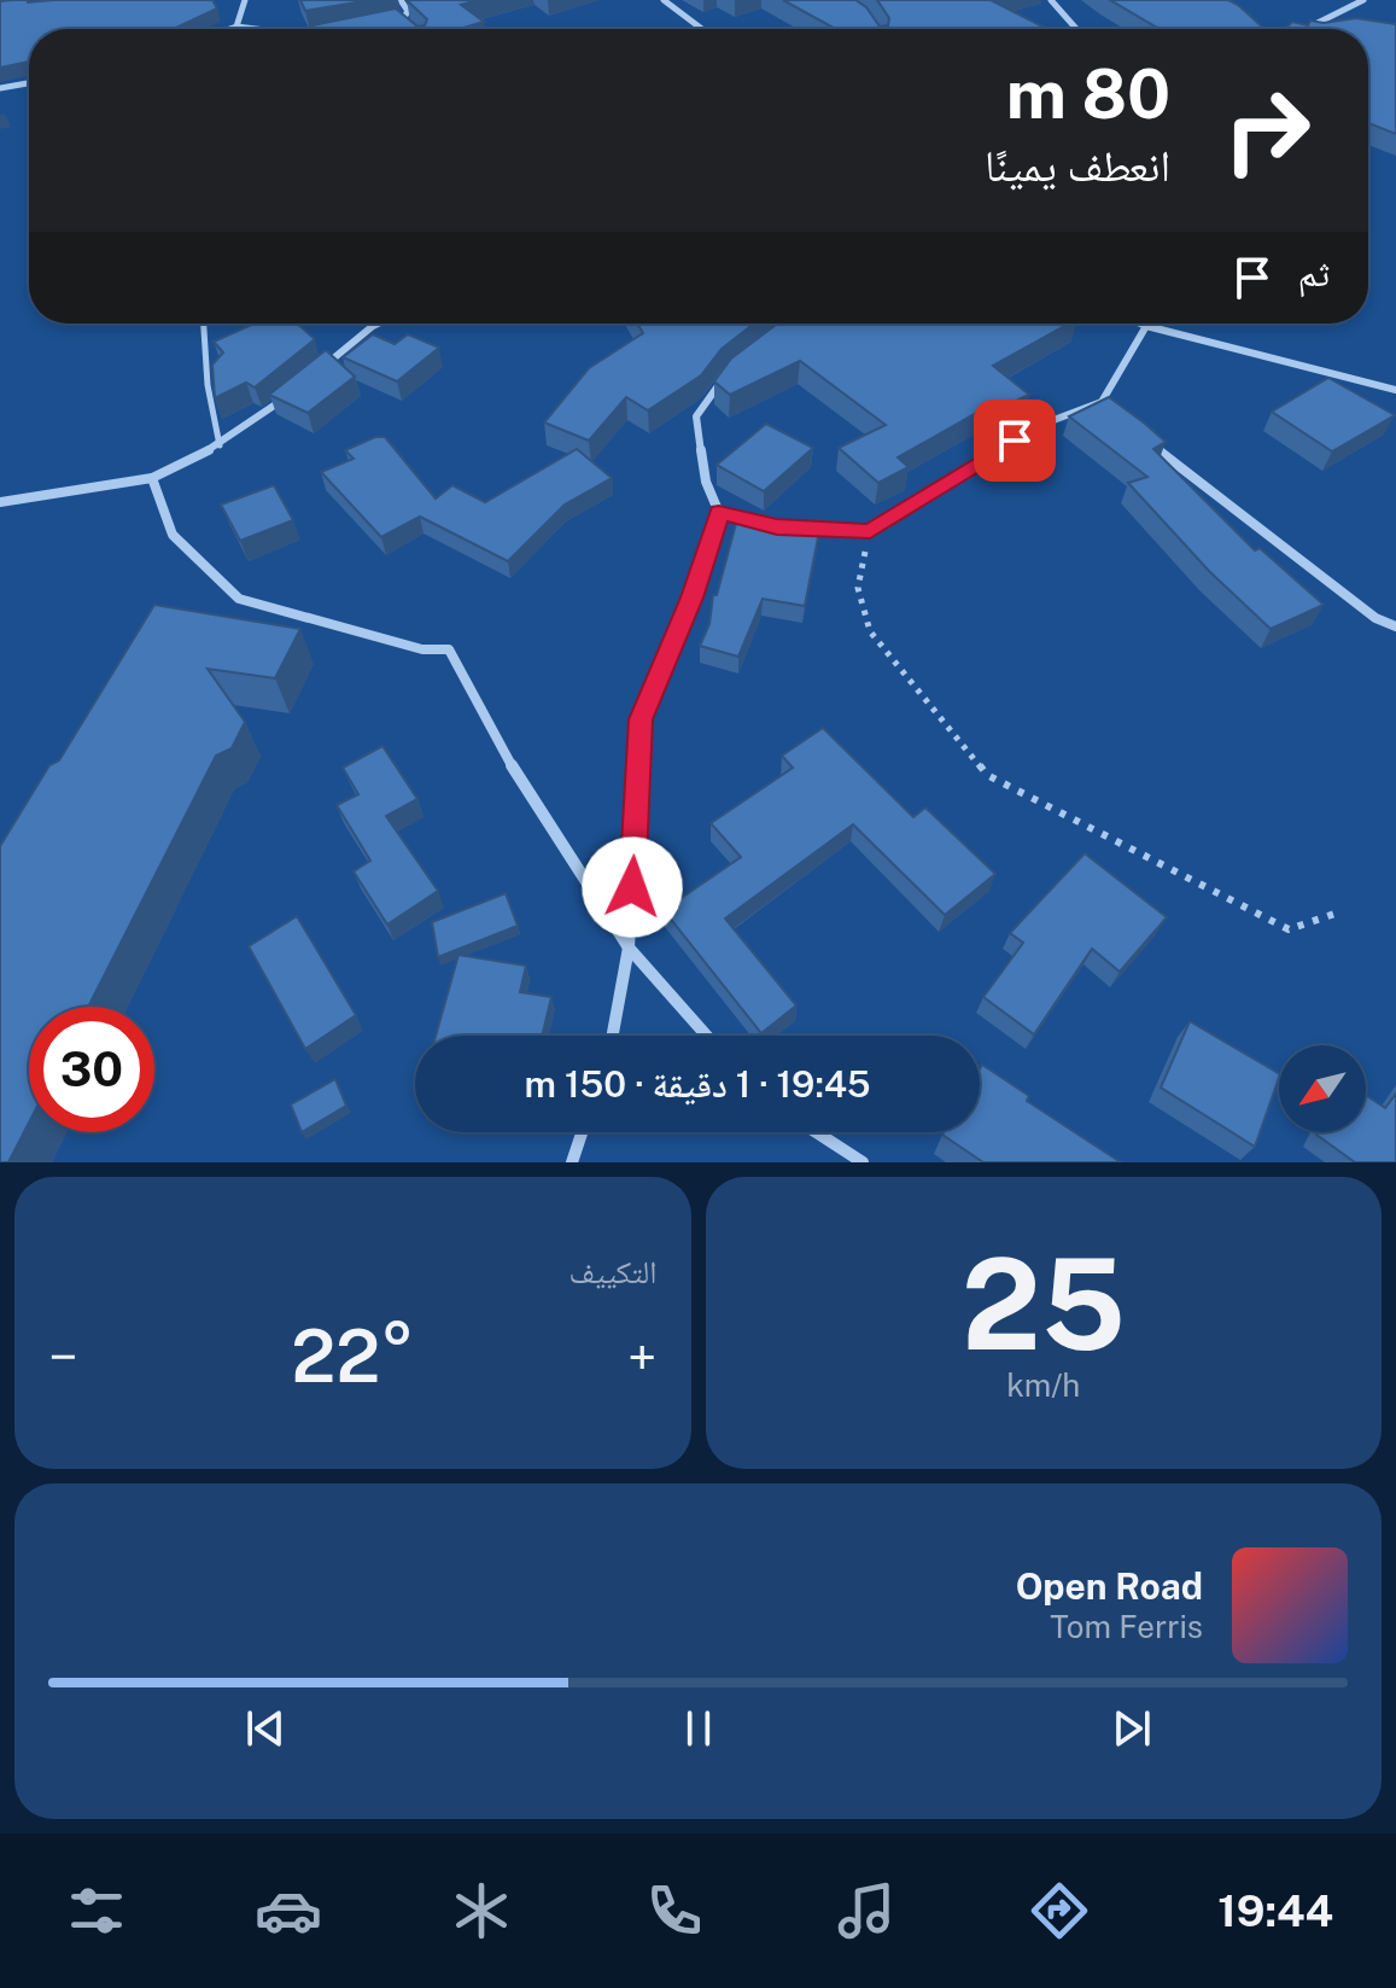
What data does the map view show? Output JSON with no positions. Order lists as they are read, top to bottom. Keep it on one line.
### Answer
{"north":"bottom left","page":{"turn":["80 m","انعطف يمينًا"],"then":"ثم","limit":"30","trip":"19:45 · 1 دقيقة · 150 m","tile":[["25","km/h"],"التكييف"],"heat":["−","22°","+"],"song":["Open Road","Tom Ferris"],"tabs":"19:44"}}
